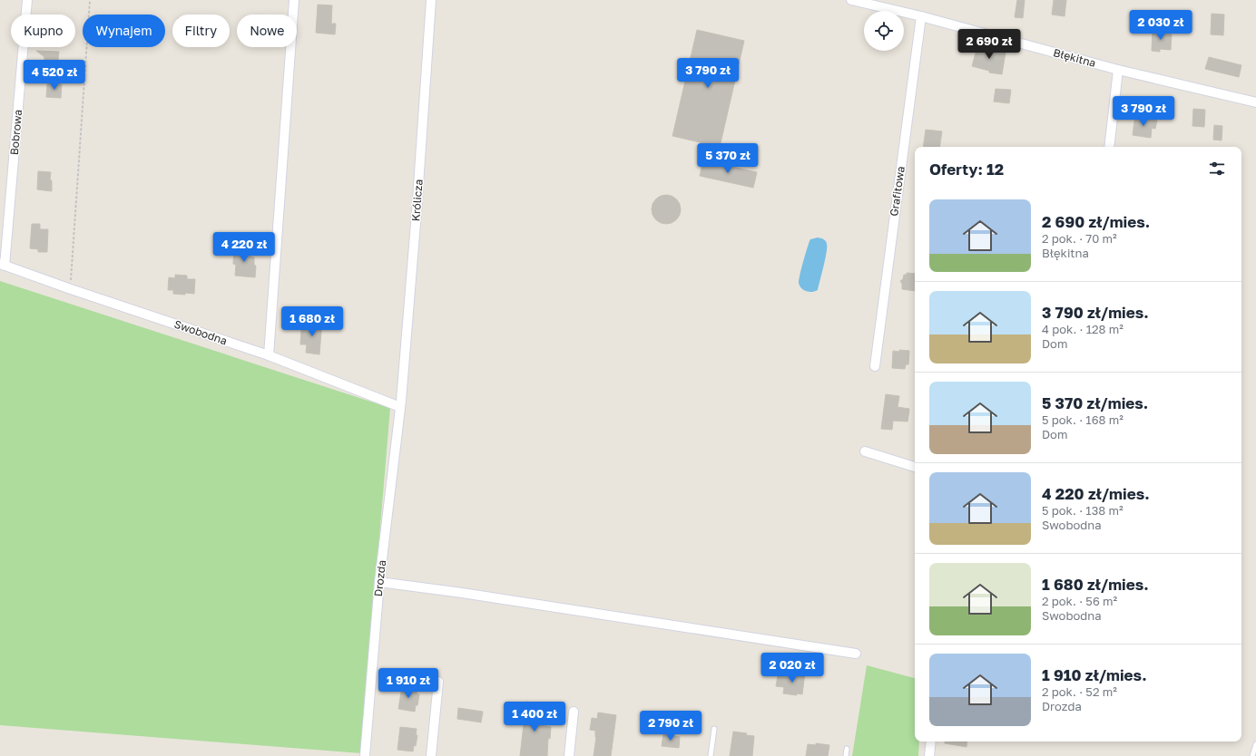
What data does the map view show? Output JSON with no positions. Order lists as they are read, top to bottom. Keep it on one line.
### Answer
{"streets":{"street":["Błękitna","Bobrowa","Grafitowa","Królicza","Swobodna","Drozda"]},"crossings":[["Błękitna","Grafitowa"],["Bobrowa","Swobodna"],["Królicza","Swobodna"],["Królicza","Drozda"],["Swobodna","Drozda"]],"page":{"price":["2 030 zł","2 690 zł","3 790 zł","4 520 zł","3 790 zł","5 370 zł","4 220 zł","1 680 zł","2 020 zł","1 910 zł","1 400 zł","2 790 zł"],"chip":["Kupno","Wynajem","Filtry","Nowe"],"heading":"Oferty: 12","list":[{"name":"2 690 zł/mies.","note":"2 pok. · 70 m² · Błękitna"},{"name":"3 790 zł/mies.","note":"4 pok. · 128 m² · Dom"},{"name":"5 370 zł/mies.","note":"5 pok. · 168 m² · Dom"},{"name":"4 220 zł/mies.","note":"5 pok. · 138 m² · Swobodna"},{"name":"1 680 zł/mies.","note":"2 pok. · 56 m² · Swobodna"},{"name":"1 910 zł/mies.","note":"2 pok. · 52 m² · Drozda"}]}}
